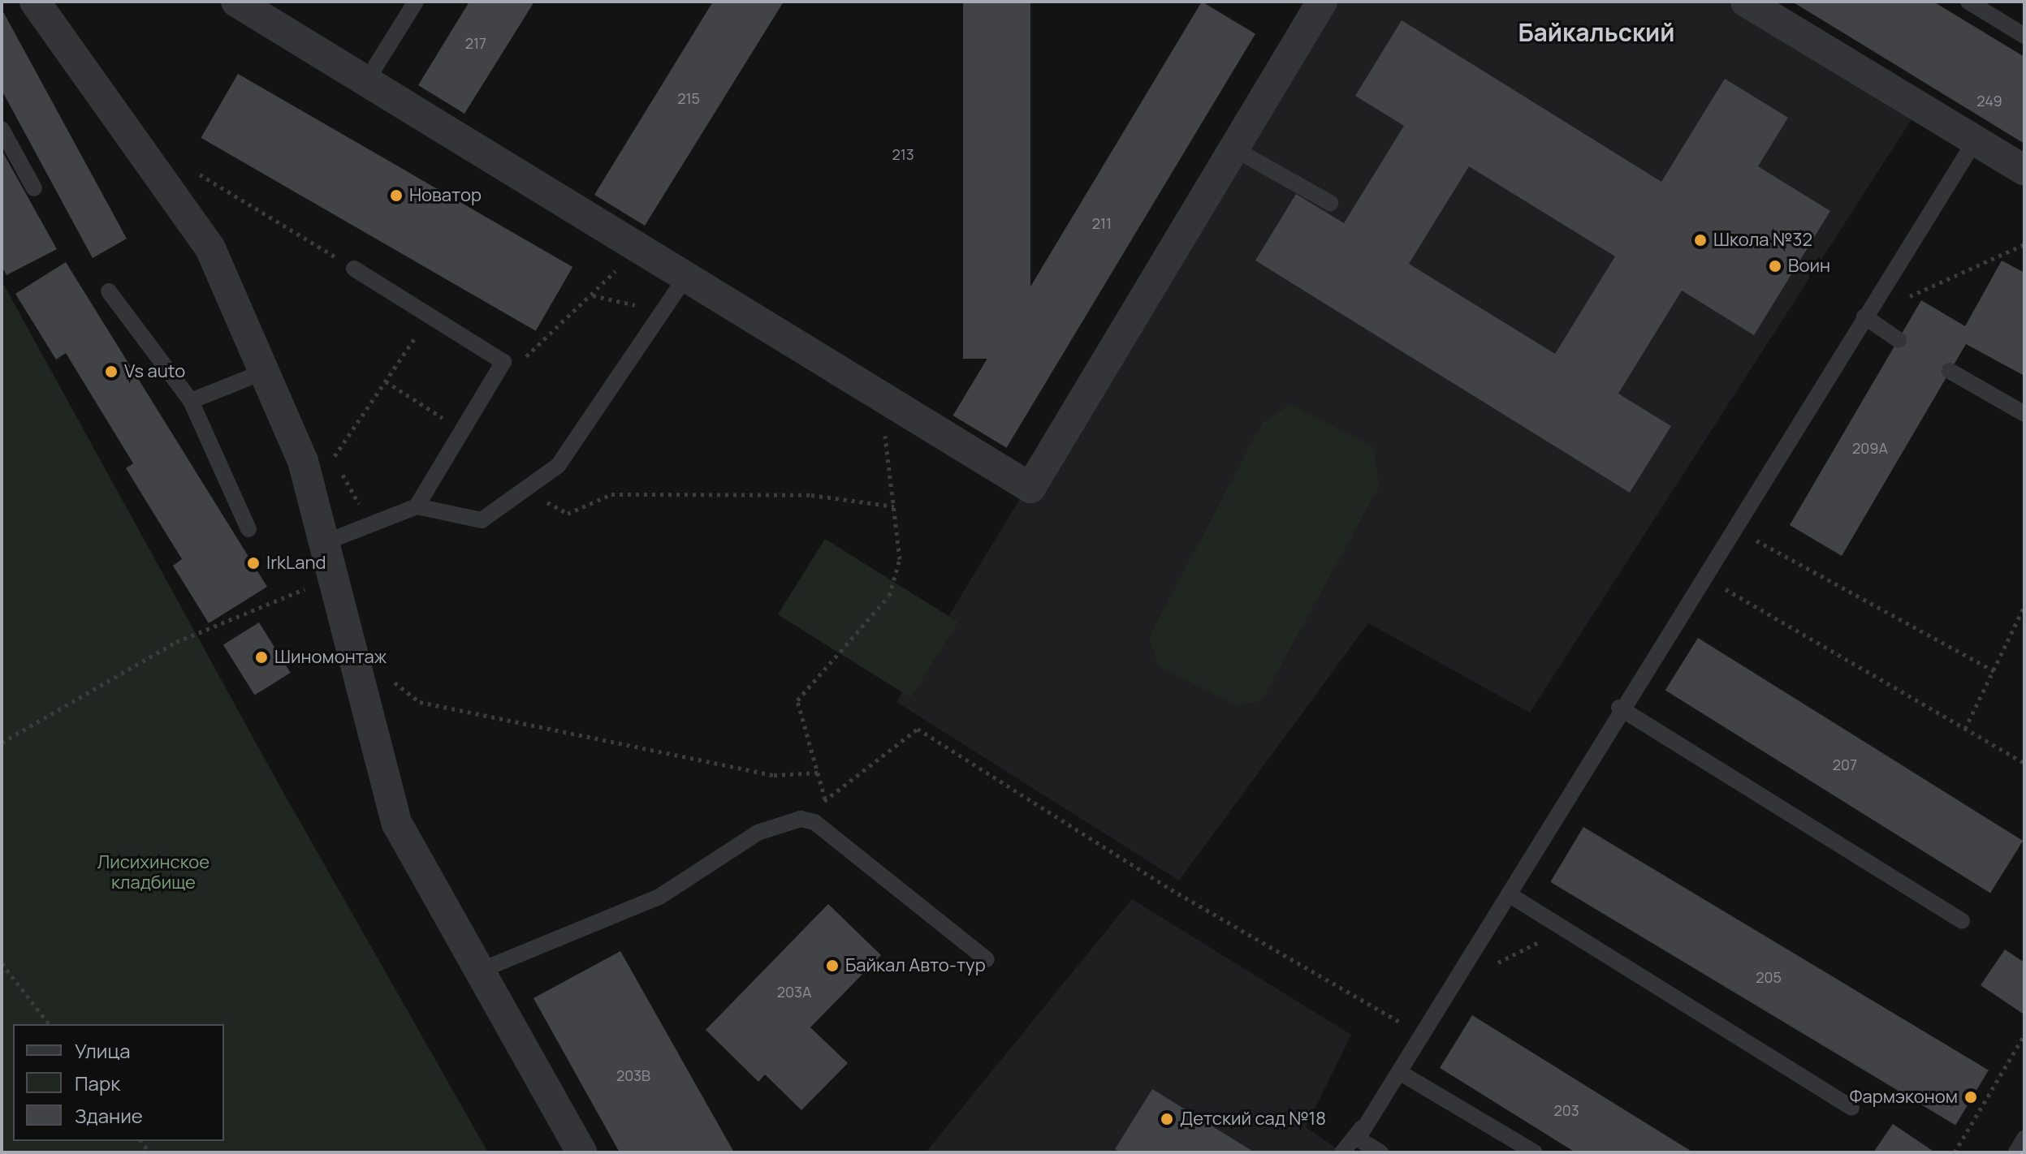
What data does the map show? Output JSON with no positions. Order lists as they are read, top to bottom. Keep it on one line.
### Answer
{"districts":["Байкальский"],"parks":["Лисихинское кладбище"],"places":["Новатор","Школа №32","Воин","Vs auto","IrkLand","Шиномонтаж","Байкал Авто-тур","Фармэконом","Детский сад №18"],"house_numbers":["217","215","249","213","211","209А","207","205","203А","203В","203"],"legend":["Улица","Парк","Здание"]}
